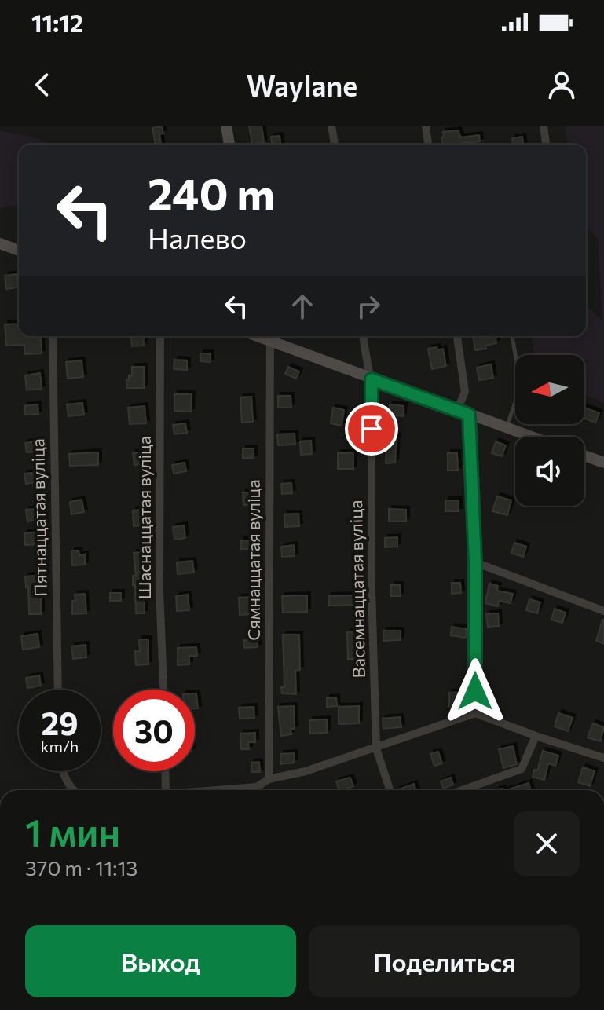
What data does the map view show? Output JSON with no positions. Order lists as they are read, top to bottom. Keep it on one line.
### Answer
{"streets":{"street":["Пятнаццатая вуліца","Шаснаццатая вуліца","Сямнаццатая вуліца","Васемнаццатая вуліца"]},"north":"left","page":{"status":"11:12","header":"Waylane","turn":["240 m","Налево"],"speed":"29 km/h","limit":"30","heading":["1 мин","370 m · 11:13"],"buttons":["Выход","Поделиться"]}}
